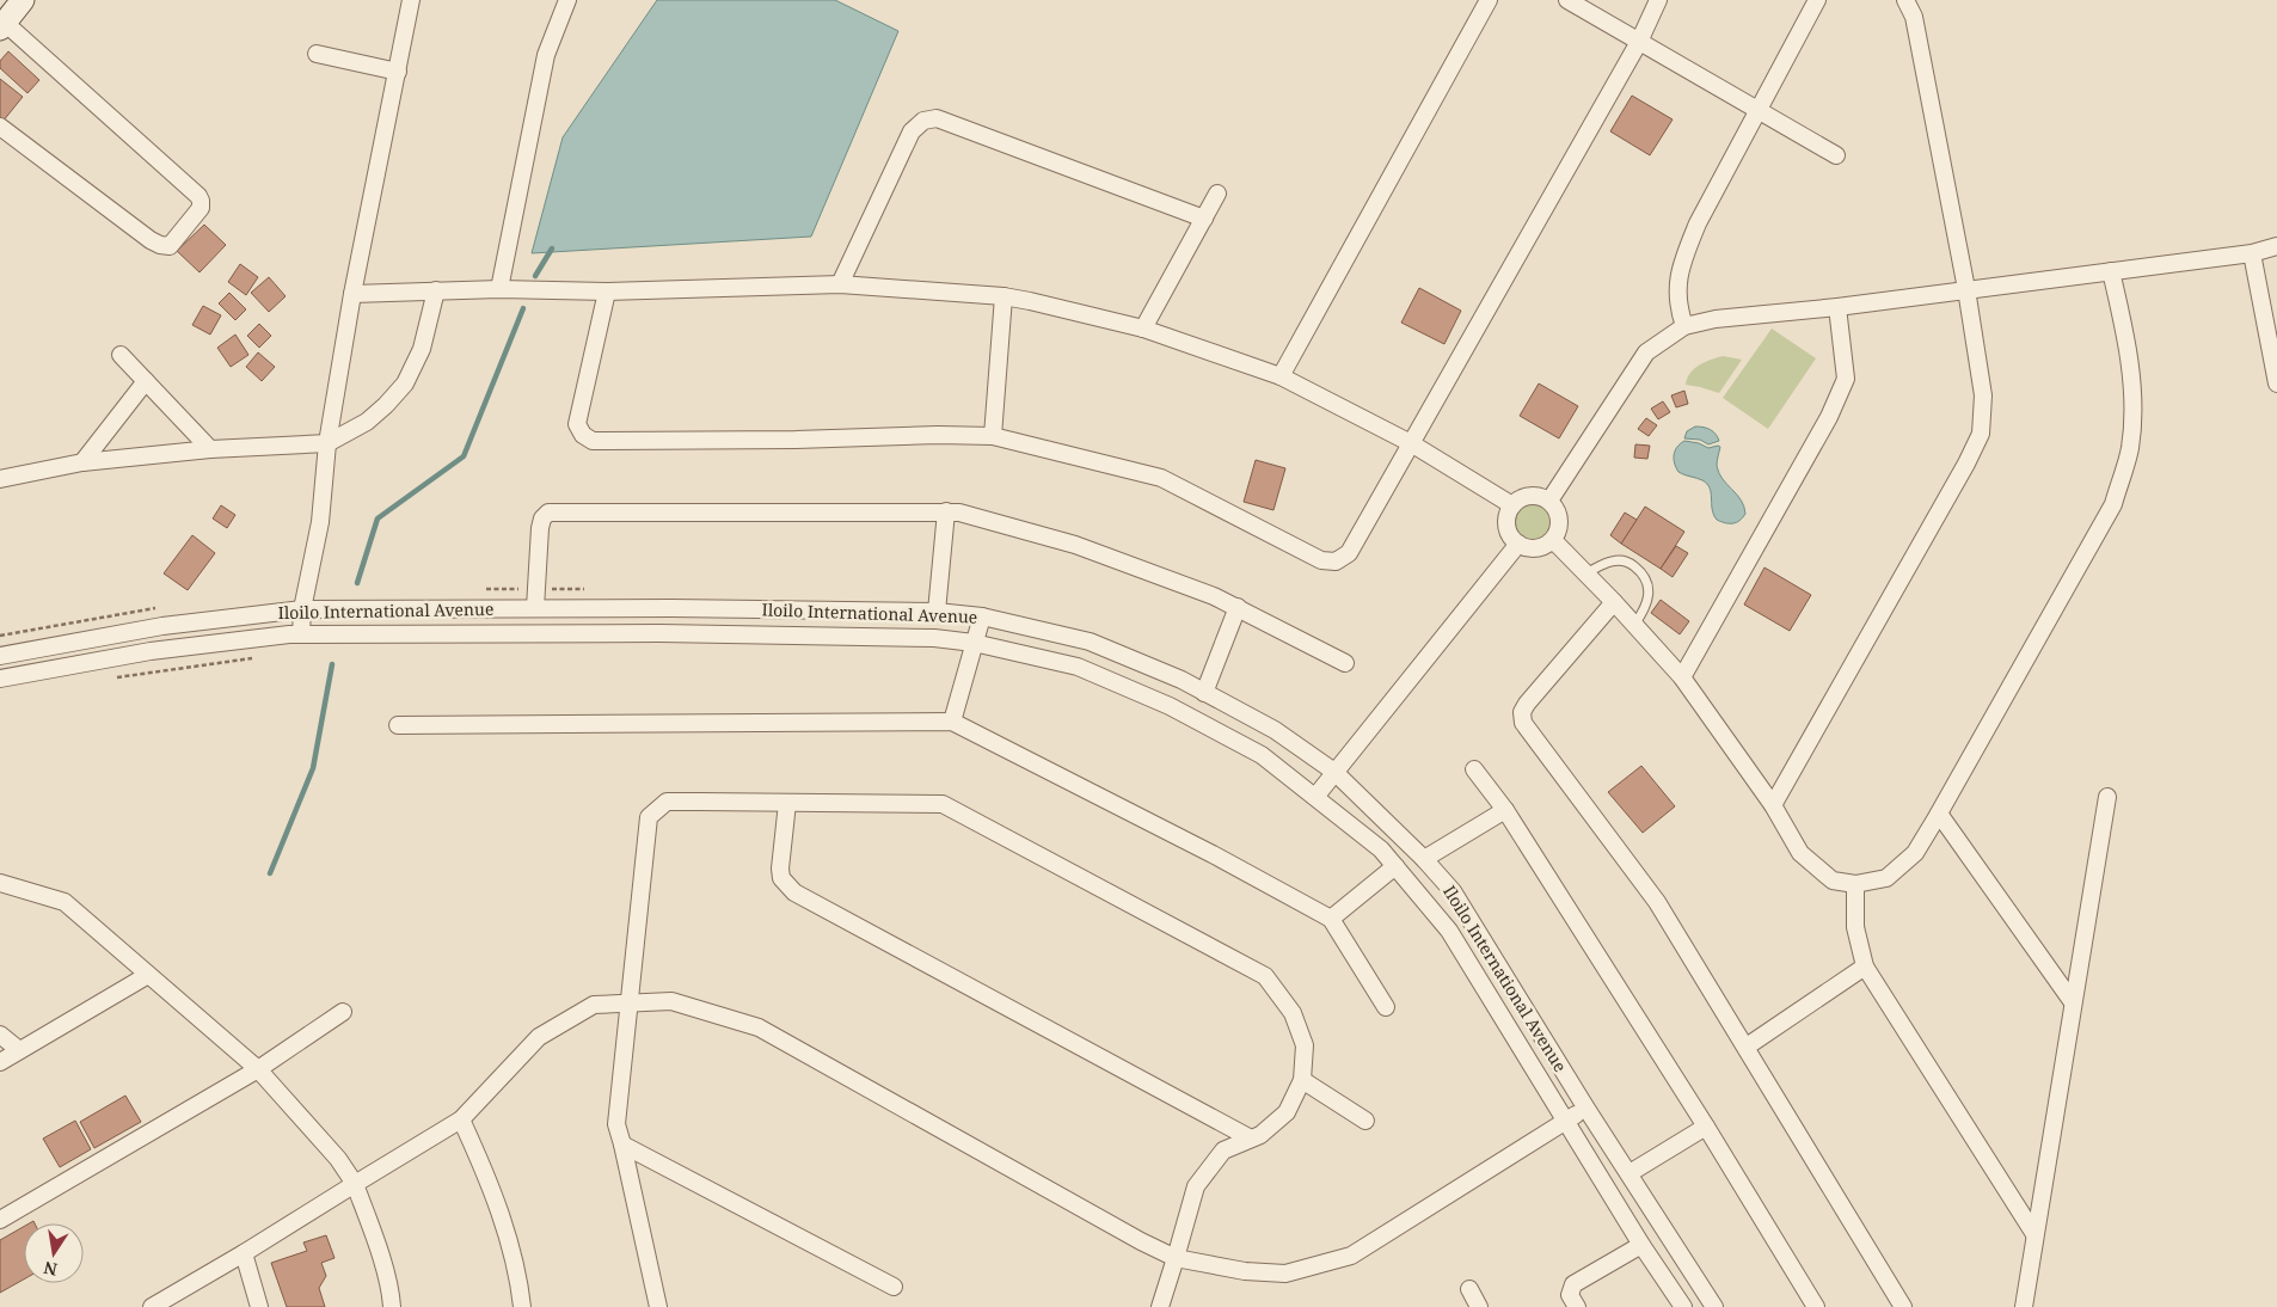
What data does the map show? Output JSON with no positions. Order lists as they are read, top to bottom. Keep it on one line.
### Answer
{"streets":{"street":["Iloilo International Avenue"]},"north":"bottom"}
